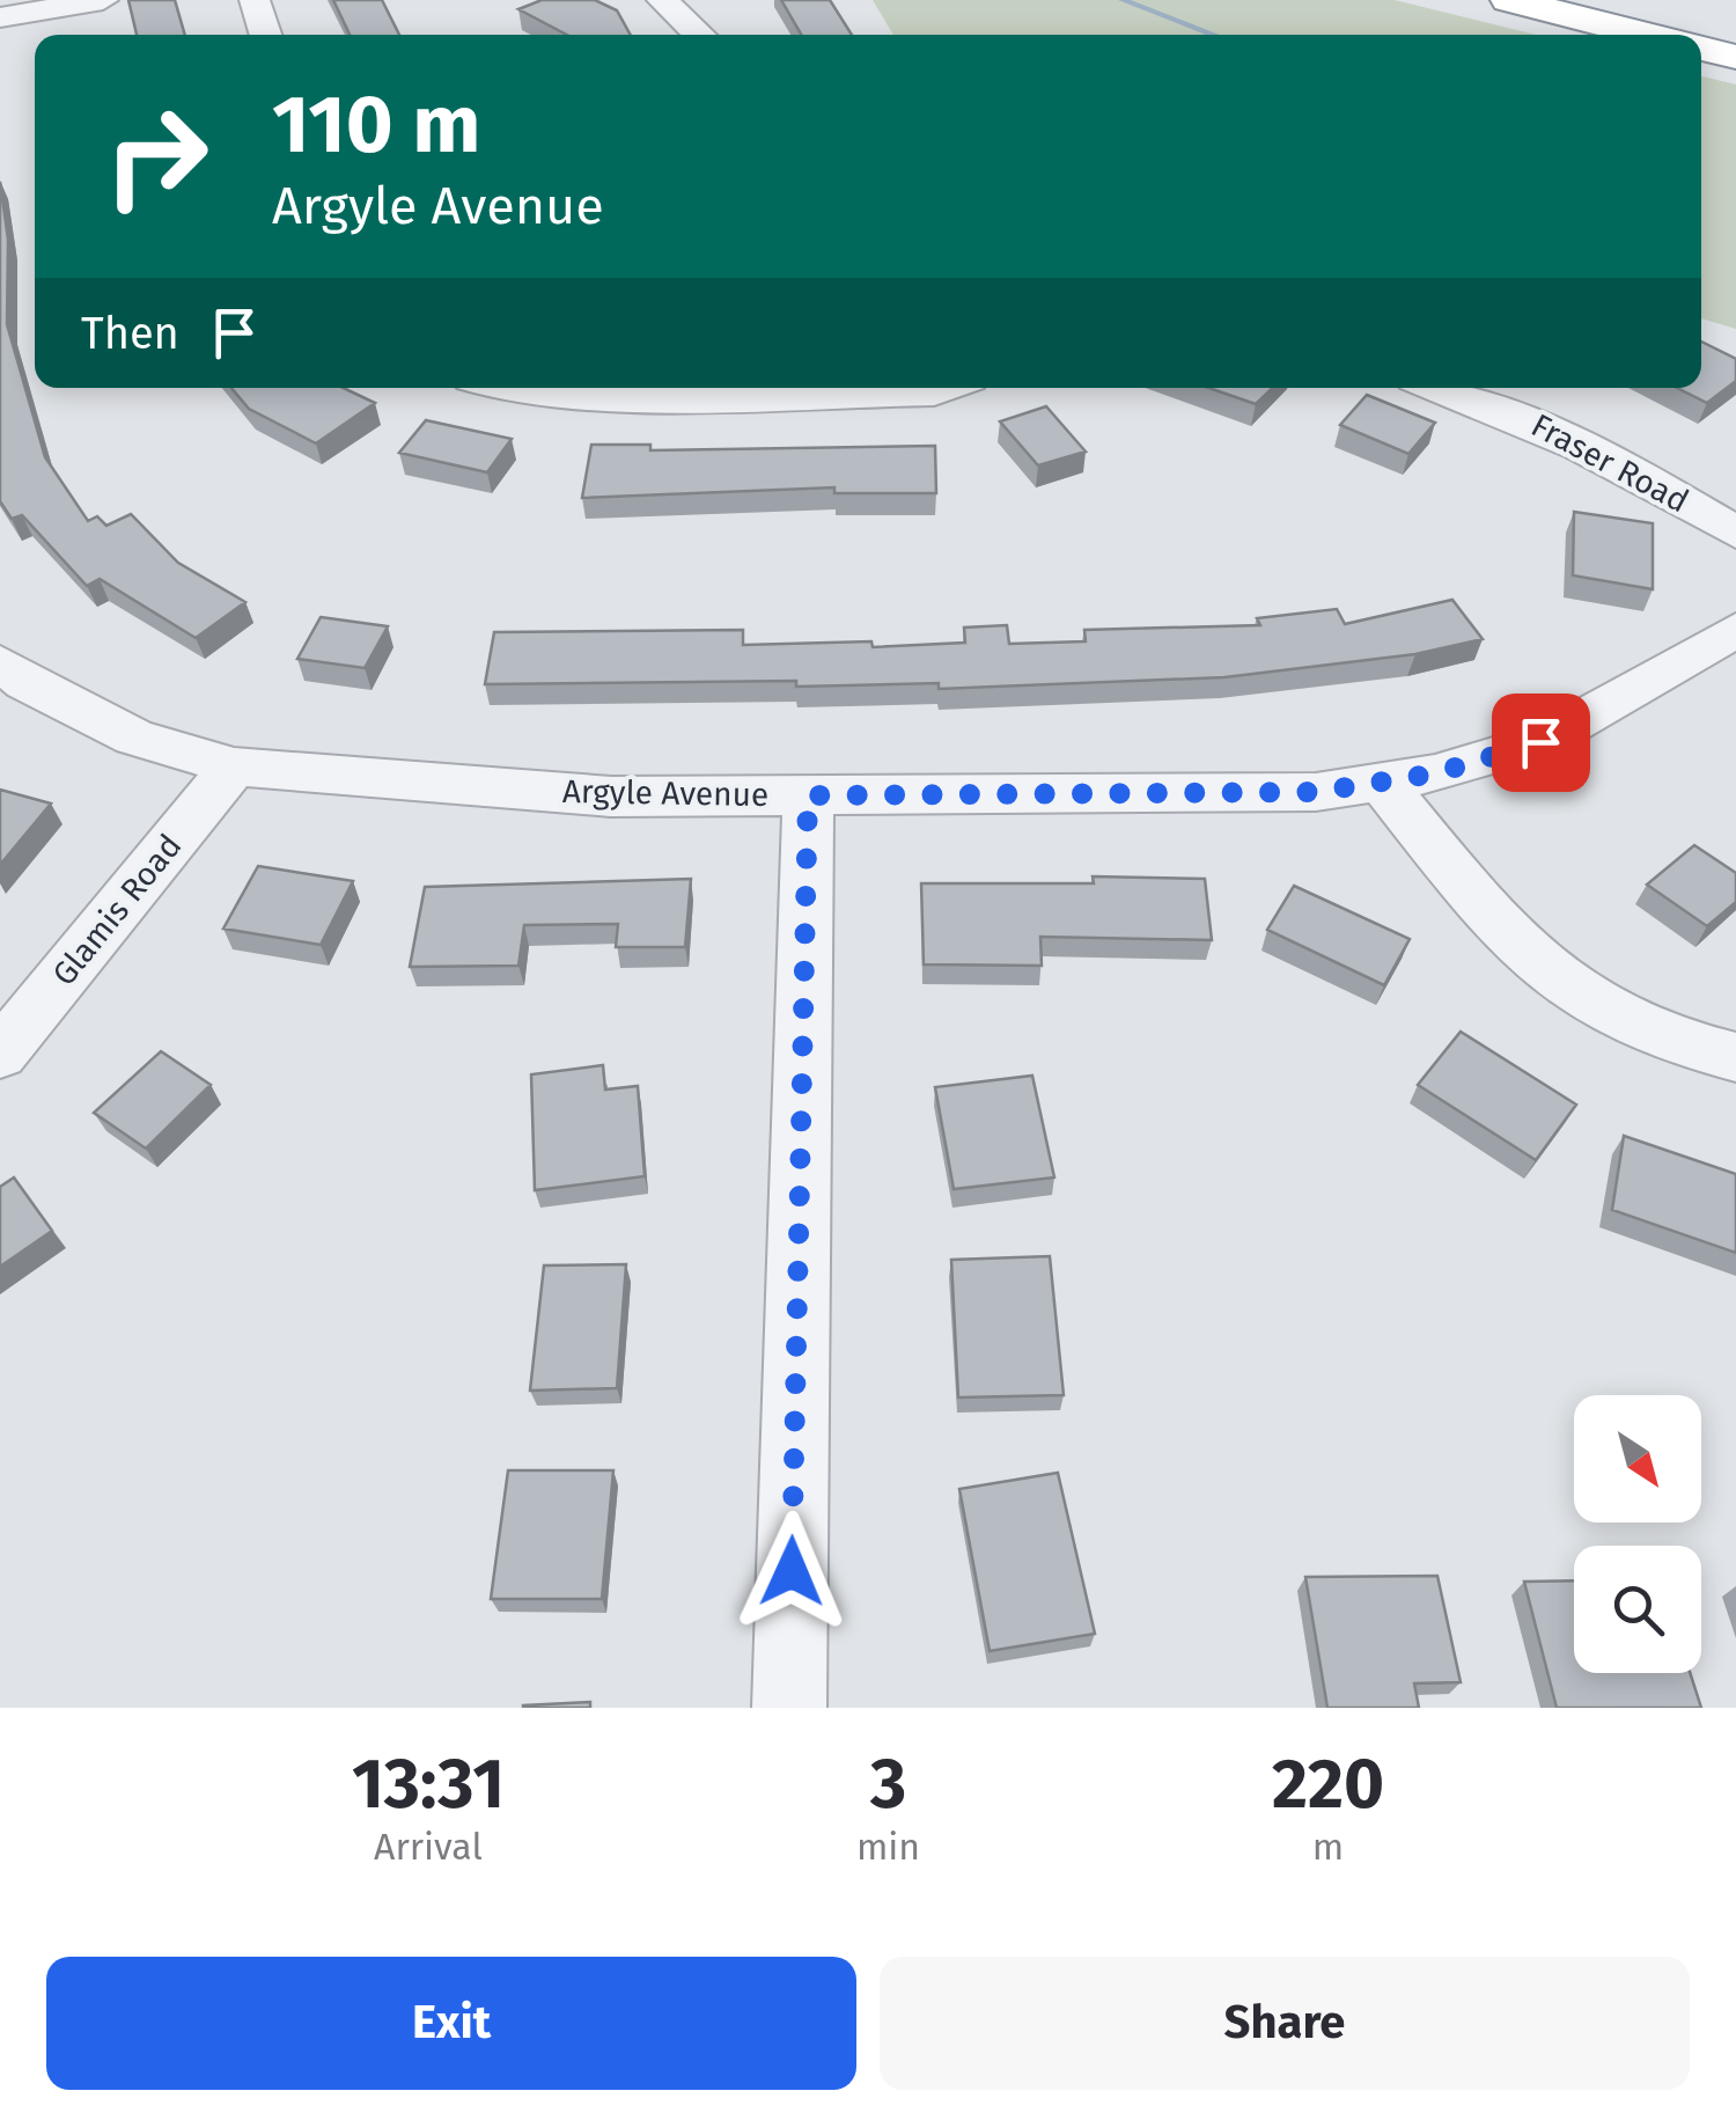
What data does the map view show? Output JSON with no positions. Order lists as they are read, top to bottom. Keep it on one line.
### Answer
{"streets":{"street":["Fraser Road","Argyle Avenue","Glamis Road"]},"crossings":[["Argyle Avenue","Glamis Road"]],"north":"bottom right","page":{"turn":["110 m","Argyle Avenue"],"then":"Then","eta":["13:31","Arrival","3","min","220","m"],"buttons":["Exit","Share"]}}
